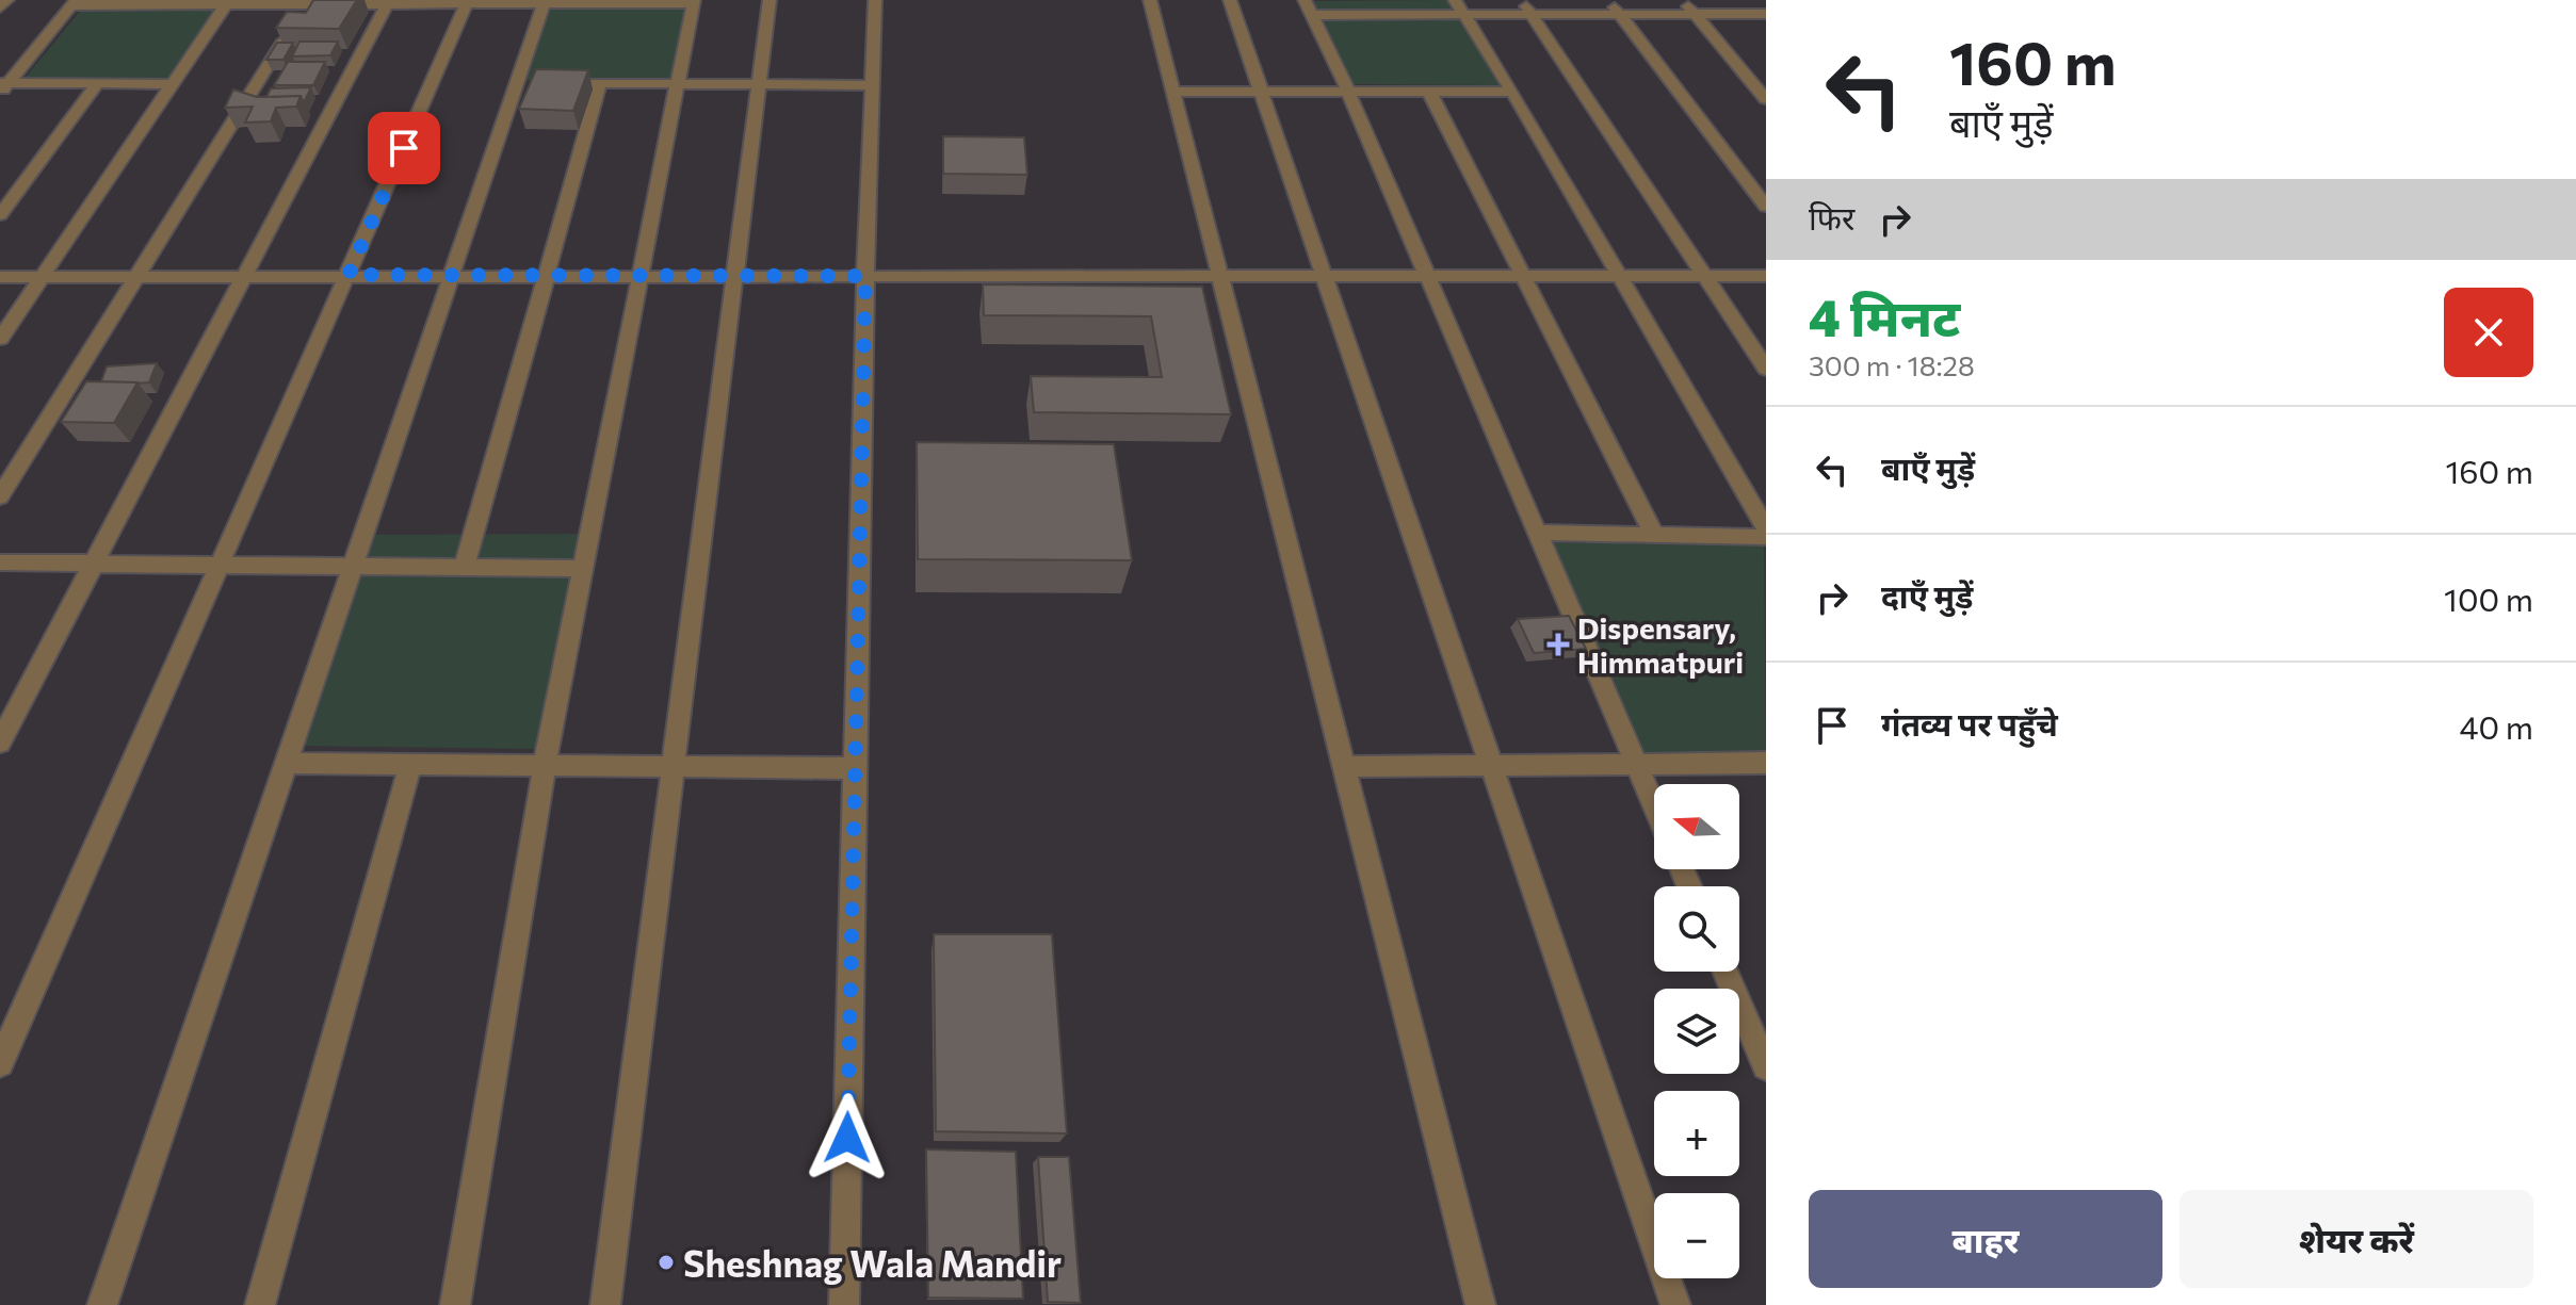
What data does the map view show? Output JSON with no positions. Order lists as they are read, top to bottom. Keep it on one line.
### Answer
{"places":{"health":["Dispensary, Himmatpuri"],"other":["Sheshnag Wala Mandir"]},"north":"left","page":{"turn":["160 m","बाएँ मुड़ें"],"then":"फिर","heading":["4 मिनट","300 m · 18:28"],"list":[{"name":"बाएँ मुड़ें","value":"160 m"},{"name":"दाएँ मुड़ें","value":"100 m"},{"name":"गंतव्य पर पहुँचे","value":"40 m"}],"map_buttons":["+","−"],"buttons":["बाहर","शेयर करें"]}}
